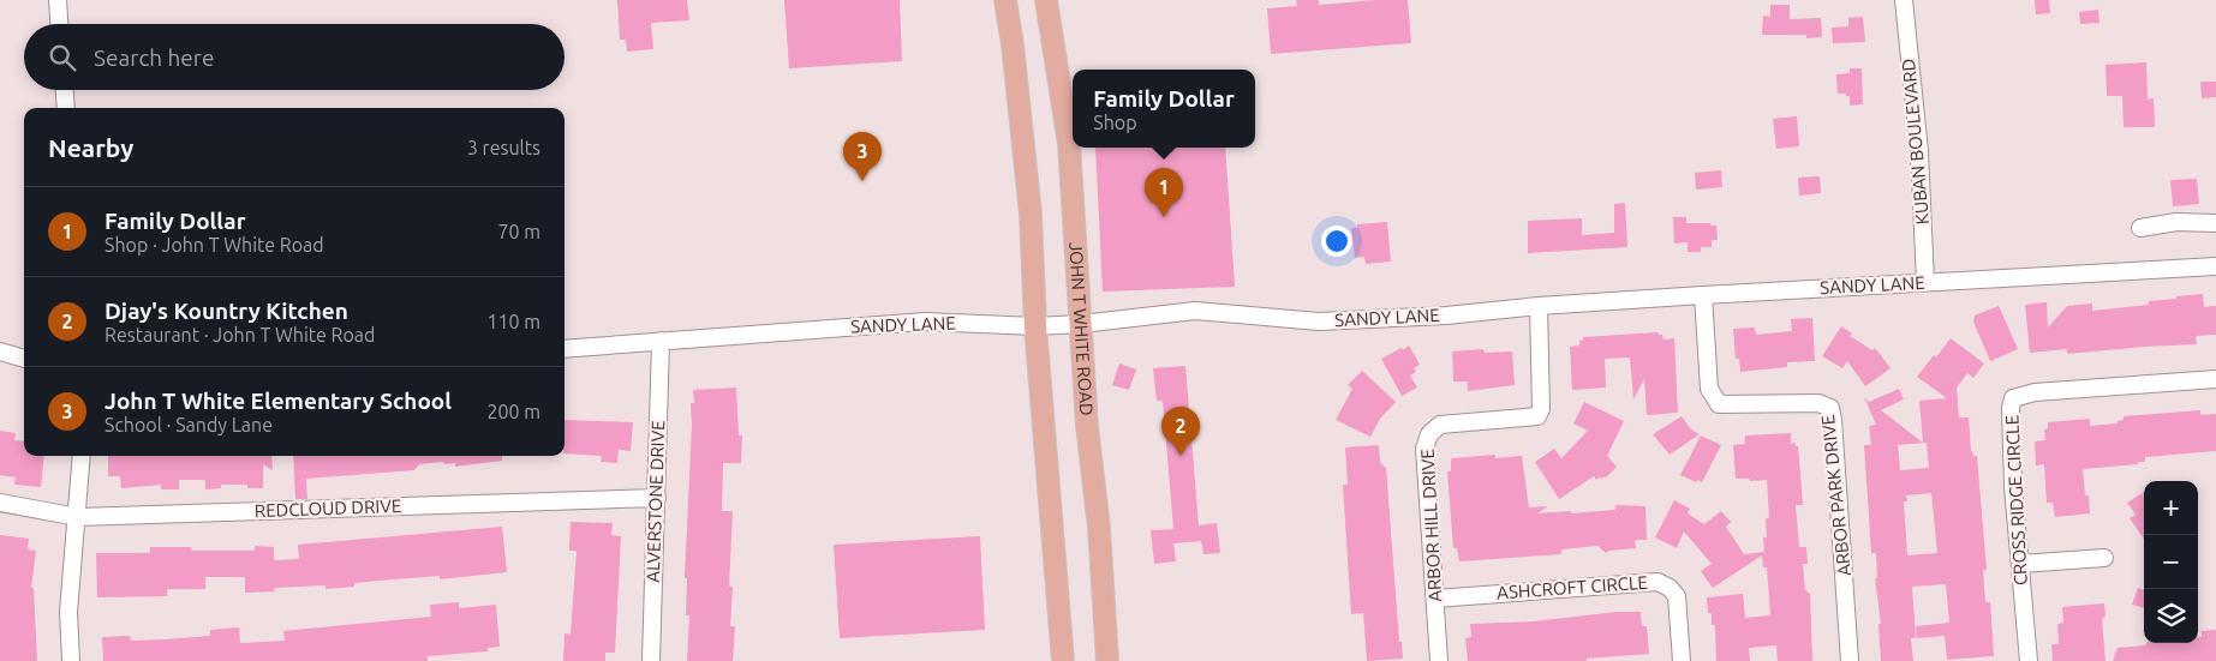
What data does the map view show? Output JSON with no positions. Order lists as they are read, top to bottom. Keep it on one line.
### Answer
{"streets":{"main road":["JOHN T WHITE ROAD"],"street":["KUBAN BOULEVARD","SANDY LANE","ARBOR PARK DRIVE","CROSS RIDGE CIRCLE","ALVERSTONE DRIVE","REDCLOUD DRIVE","ARBOR HILL DRIVE","ASHCROFT CIRCLE"]},"crossings":[["KUBAN BOULEVARD","SANDY LANE"],["SANDY LANE","JOHN T WHITE ROAD"],["SANDY LANE","ARBOR PARK DRIVE"],["SANDY LANE","ALVERSTONE DRIVE"],["SANDY LANE","ARBOR HILL DRIVE"],["ALVERSTONE DRIVE","REDCLOUD DRIVE"],["ARBOR HILL DRIVE","ASHCROFT CIRCLE"]],"page":{"search":"Search here","popup":["Family Dollar","Shop"],"heading":["Nearby","3 results"],"pins":["3","1","2"],"list":[{"mark":"1","name":"Family Dollar","note":"Shop · John T White Road","value":"70 m"},{"mark":"2","name":"Djay's Kountry Kitchen","note":"Restaurant · John T White Road","value":"110 m"},{"mark":"3","name":"John T White Elementary School","note":"School · Sandy Lane","value":"200 m"}],"map_buttons":["+","−"]}}
